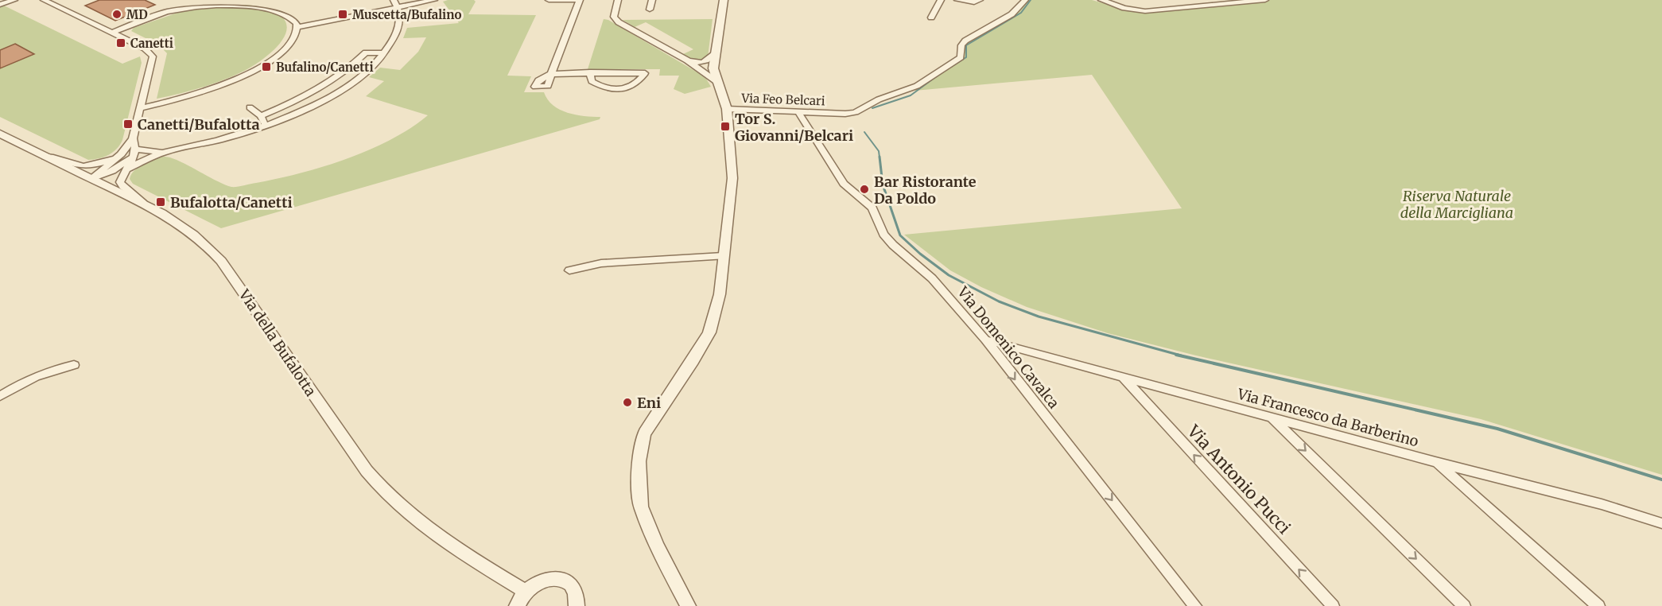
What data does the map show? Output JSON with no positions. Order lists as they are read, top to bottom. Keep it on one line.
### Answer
{"streets":{"street":["Via Feo Belcari","Via della Bufalotta","Via Domenico Cavalca","Via Francesco da Barberino","Via Antonio Pucci"]},"crossings":[["Via Feo Belcari","Via Domenico Cavalca"],["Via Domenico Cavalca","Via Francesco da Barberino"],["Via Francesco da Barberino","Via Antonio Pucci"]],"one_way":["Via Domenico Cavalca","Via Antonio Pucci"],"parks":["Riserva Naturale della Marcigliana"],"places":{"other":["MD","Bar Ristorante Da Poldo","Eni"],"transit":["Muscetta/Bufalino","Canetti","Bufalino/Canetti","Canetti/Bufalotta","Tor S. Giovanni/Belcari","Bufalotta/Canetti"]}}
